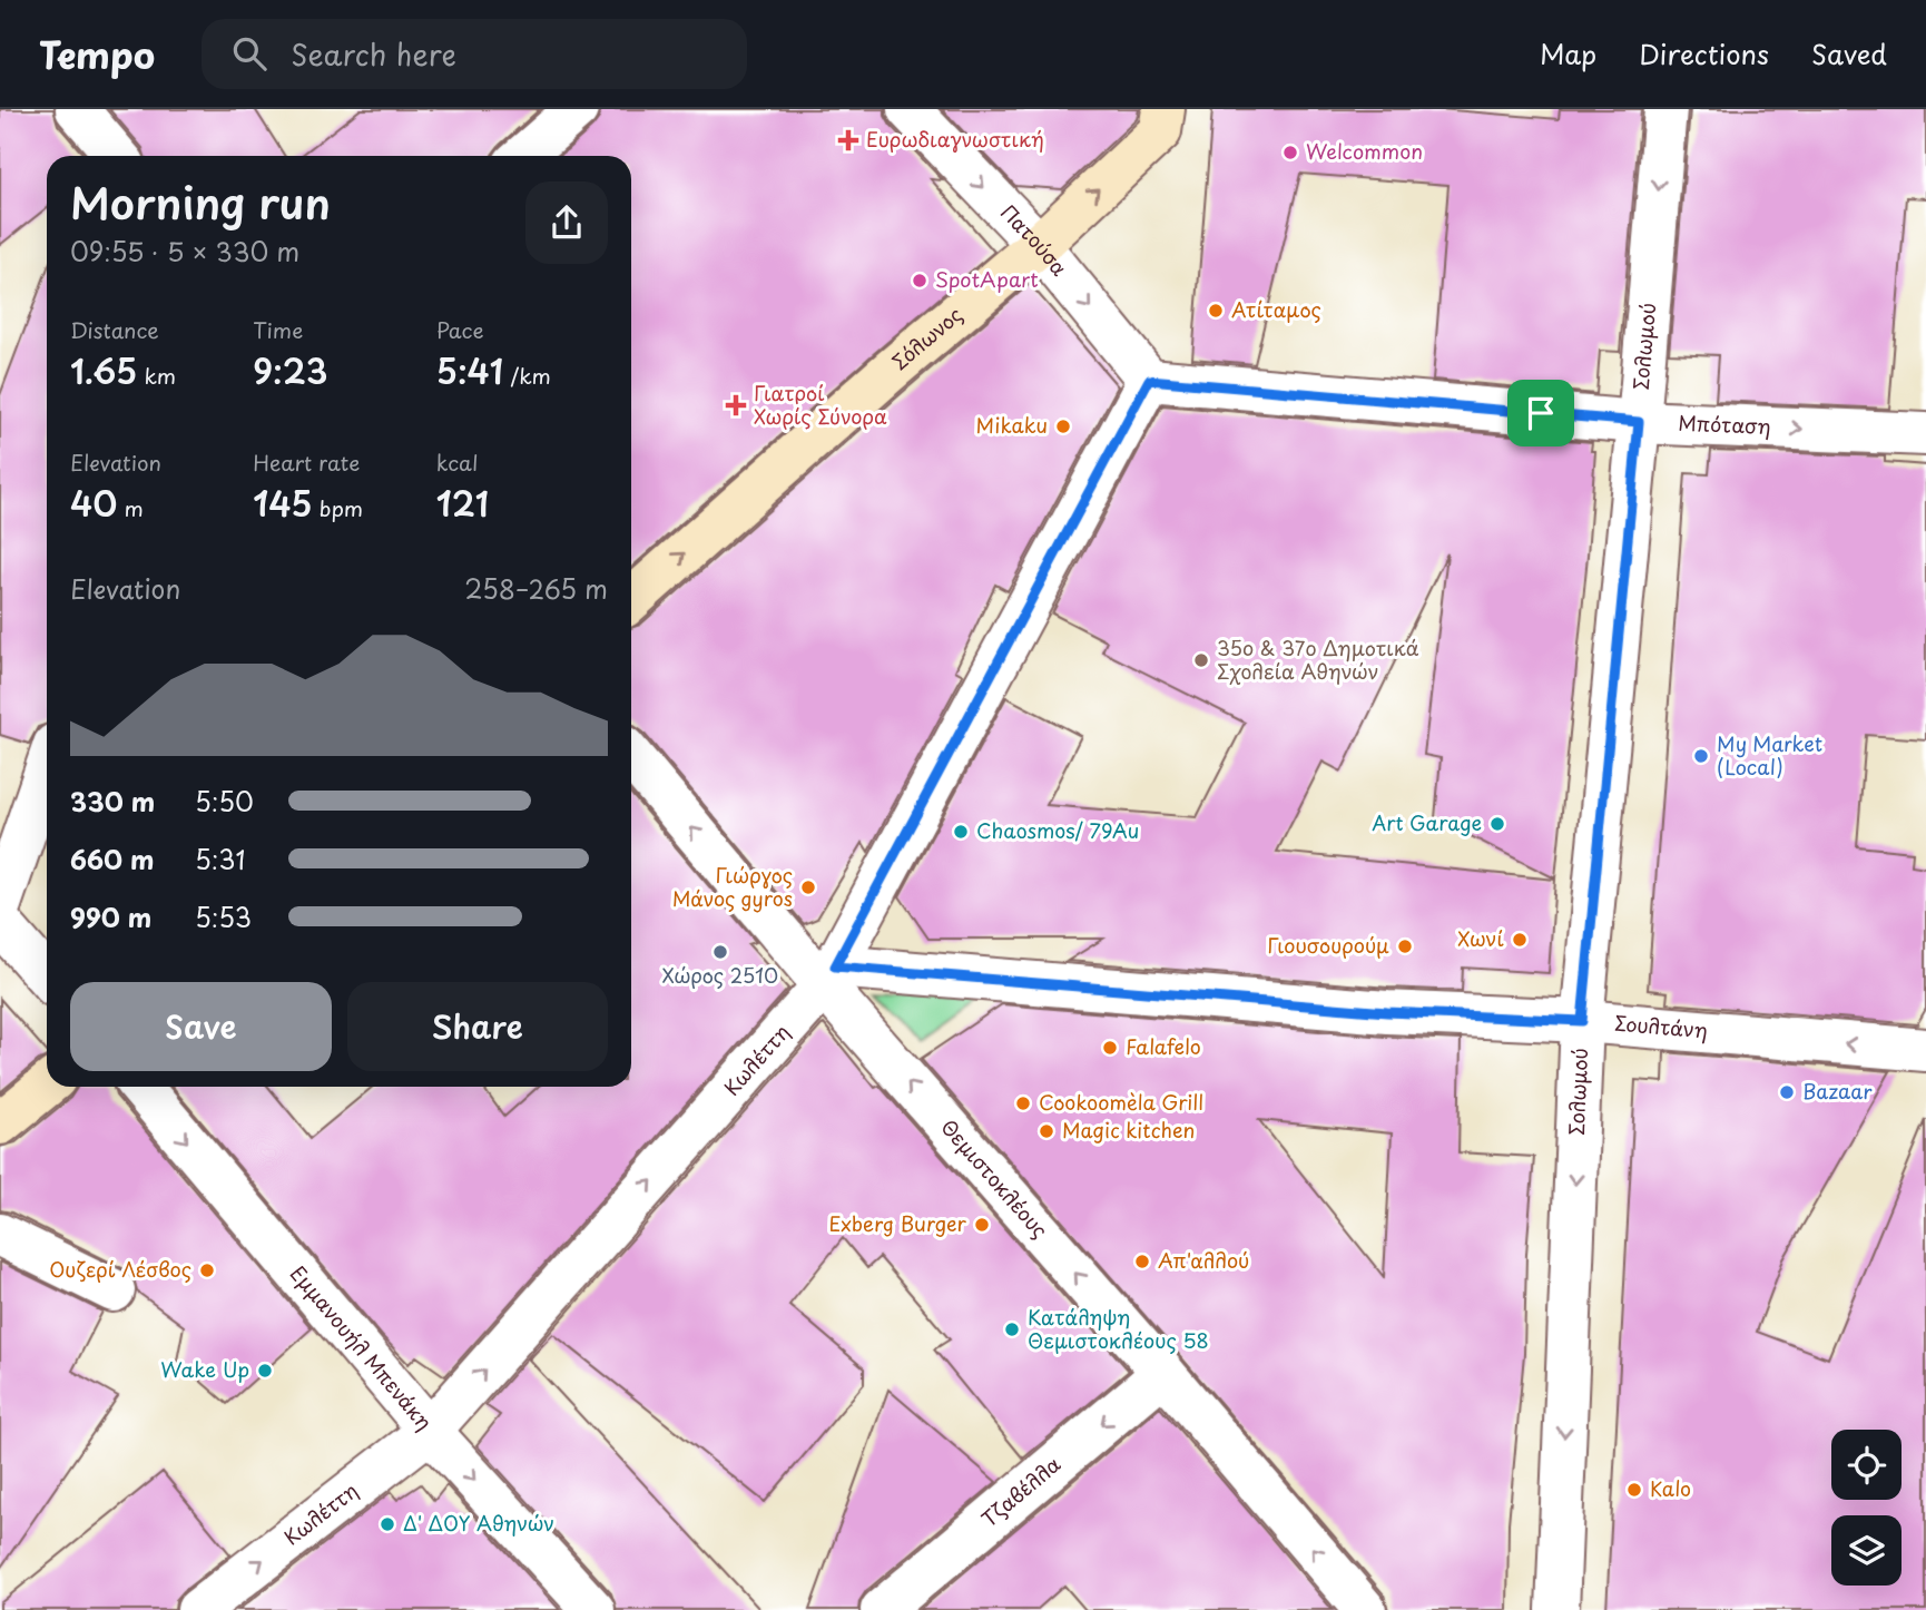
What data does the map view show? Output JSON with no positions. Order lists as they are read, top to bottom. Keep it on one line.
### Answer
{"streets":{"main road":["Σόλωνος"],"street":["Πατούσα","Σολωμού","Μπόταση","Σουλτάνη","Κωλέττη","Θεμιστοκλέους","Εμμανουήλ Μπενάκη","Τζαβέλλα"]},"crossings":[["Πατούσα","Σόλωνος"],["Πατούσα","Μπόταση"],["Πατούσα","Κωλέττη"],["Σολωμού","Μπόταση"],["Σολωμού","Σουλτάνη"],["Μπόταση","Κωλέττη"],["Σουλτάνη","Κωλέττη"],["Σουλτάνη","Θεμιστοκλέους"],["Κωλέττη","Θεμιστοκλέους"],["Κωλέττη","Εμμανουήλ Μπενάκη"],["Θεμιστοκλέους","Τζαβέλλα"]],"one_way":["Πατούσα","Σόλωνος","Σολωμού","Μπόταση","Κωλέττη","Θεμιστοκλέους","Εμμανουήλ Μπενάκη","Τζαβέλλα"],"places":{"health":["Ευρωδιαγνωστική","Γιατροί Χωρίς Σύνορα"],"other":["Welcommon","SpotApart","Ατίταμος","Mikaku","35ο & 37ο Δημοτικά Σχολεία Αθηνών","My Market (Local)","Art Garage","Chaosmos/ 79Au","Γιώργος Μάνος gyros","Χωνί","Γιουσουρούμ","Χώρος 2510","Falafelo","Bazaar","Cookoomèla Grill","Magic kitchen","Exberg Burger","Απ'αλλού","Ουζερί Λέσβος","Κατάληψη Θεμιστοκλέους 58","Wake Up","Kalo","Δ' ΔΟΥ Αθηνών"]},"page":{"header":"Tempo","search":"Search here","nav":["Map","Directions","Saved"],"heading":["Morning run","09:55 · 5 × 330 m"],"stats":[["Distance","1.65 km"],["Time","9:23"],["Pace","5:41 /km"],["Elevation","40 m"],["Heart rate","145 bpm"],["kcal","121"]],"chart":["Elevation","258–265 m"],"list":[{"name":"330 m","note":"5:50"},{"name":"660 m","note":"5:31"},{"name":"990 m","note":"5:53"}],"buttons":["Save","Share"]}}
